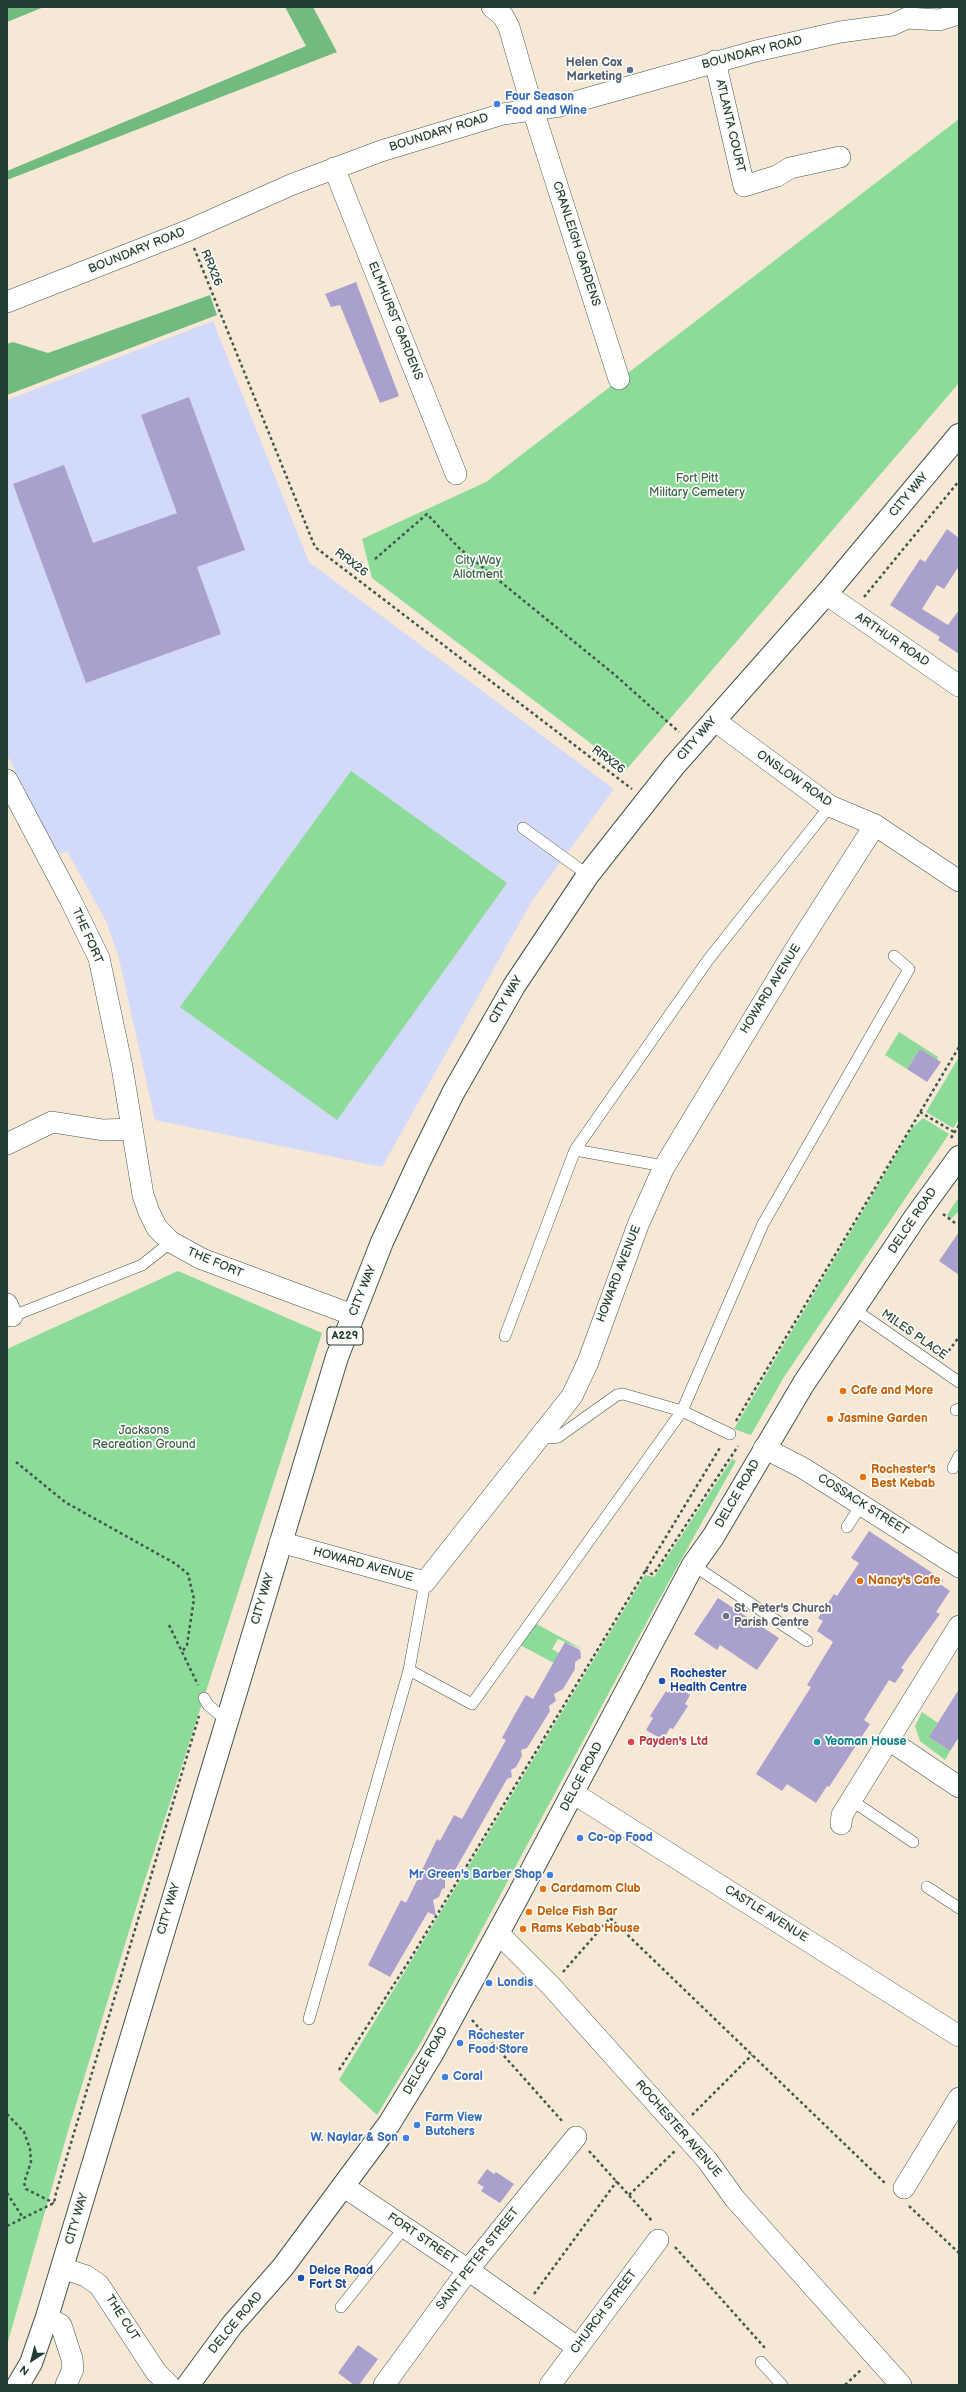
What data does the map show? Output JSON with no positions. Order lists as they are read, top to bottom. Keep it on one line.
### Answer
{"streets":{"main road":["CITY WAY","DELCE ROAD","A229"],"street":["BOUNDARY ROAD","ATLANTA COURT","CRANLEIGH GARDENS","ELMHURST GARDENS","ARTHUR ROAD","ONSLOW ROAD","THE FORT","HOWARD AVENUE","COSSACK STREET","CASTLE AVENUE","ROCHESTER AVENUE","FORT STREET","SAINT PETER STREET","CHURCH STREET","THE CUT"],"lane":["MILES PLACE"],"path":["RRX26"]},"crossings":[["BOUNDARY ROAD","ATLANTA COURT"],["BOUNDARY ROAD","CRANLEIGH GARDENS"],["BOUNDARY ROAD","RRX26"],["BOUNDARY ROAD","ELMHURST GARDENS"],["RRX26","CITY WAY"],["CITY WAY","ARTHUR ROAD"],["CITY WAY","ONSLOW ROAD"],["CITY WAY","THE FORT"],["CITY WAY","HOWARD AVENUE"],["CITY WAY","THE CUT"],["ONSLOW ROAD","HOWARD AVENUE"],["DELCE ROAD","MILES PLACE"],["DELCE ROAD","COSSACK STREET"],["DELCE ROAD","CASTLE AVENUE"],["DELCE ROAD","ROCHESTER AVENUE"],["DELCE ROAD","FORT STREET"],["FORT STREET","SAINT PETER STREET"],["FORT STREET","CHURCH STREET"]],"parks":["Fort Pitt Military Cemetery","City Way Allotment","Jacksons Recreation Ground"],"places":["Helen Cox Marketing","Four Season Food and Wine","Cafe and More","Jasmine Garden","Rochester's Best Kebab","Nancy's Cafe","St. Peter's Church Parish Centre","Rochester Health Centre","Payden's Ltd","Yeoman House","Co-op Food","Mr Green's Barber Shop","Cardamom Club","Delce Fish Bar","Rams Kebab House","Londis","Rochester Food Store","Coral","Farm View Butchers","W. Naylar & Son","Delce Road Fort St"],"north":"bottom left"}
